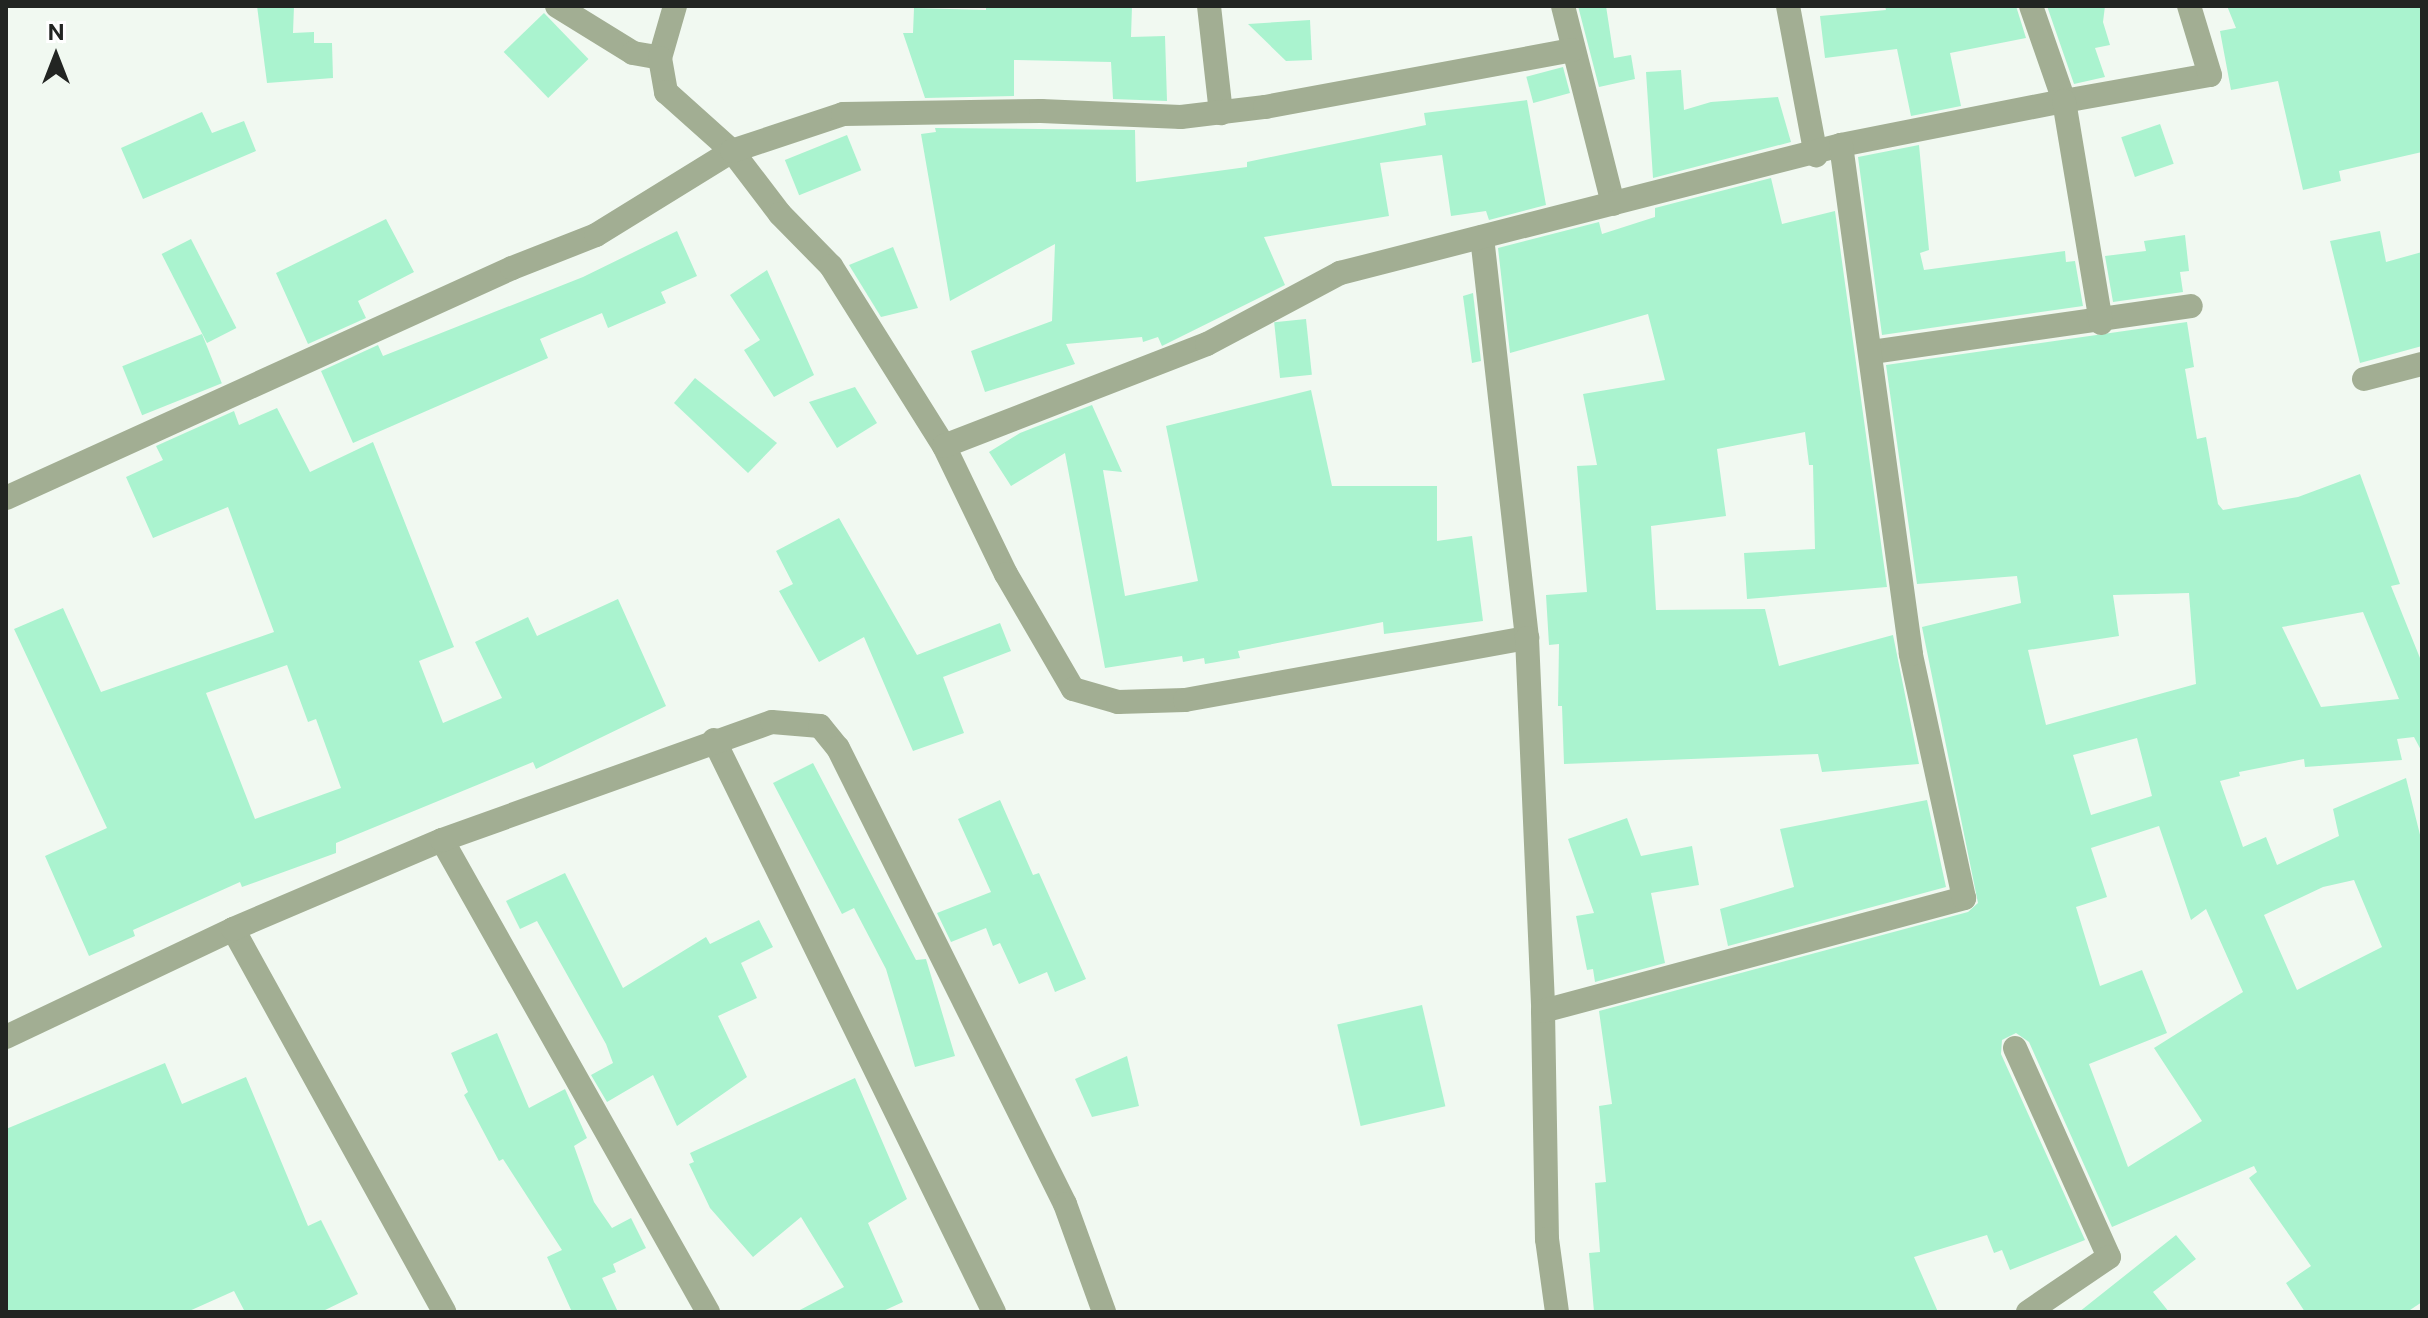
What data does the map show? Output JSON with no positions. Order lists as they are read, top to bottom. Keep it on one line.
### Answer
{"north":"top"}
